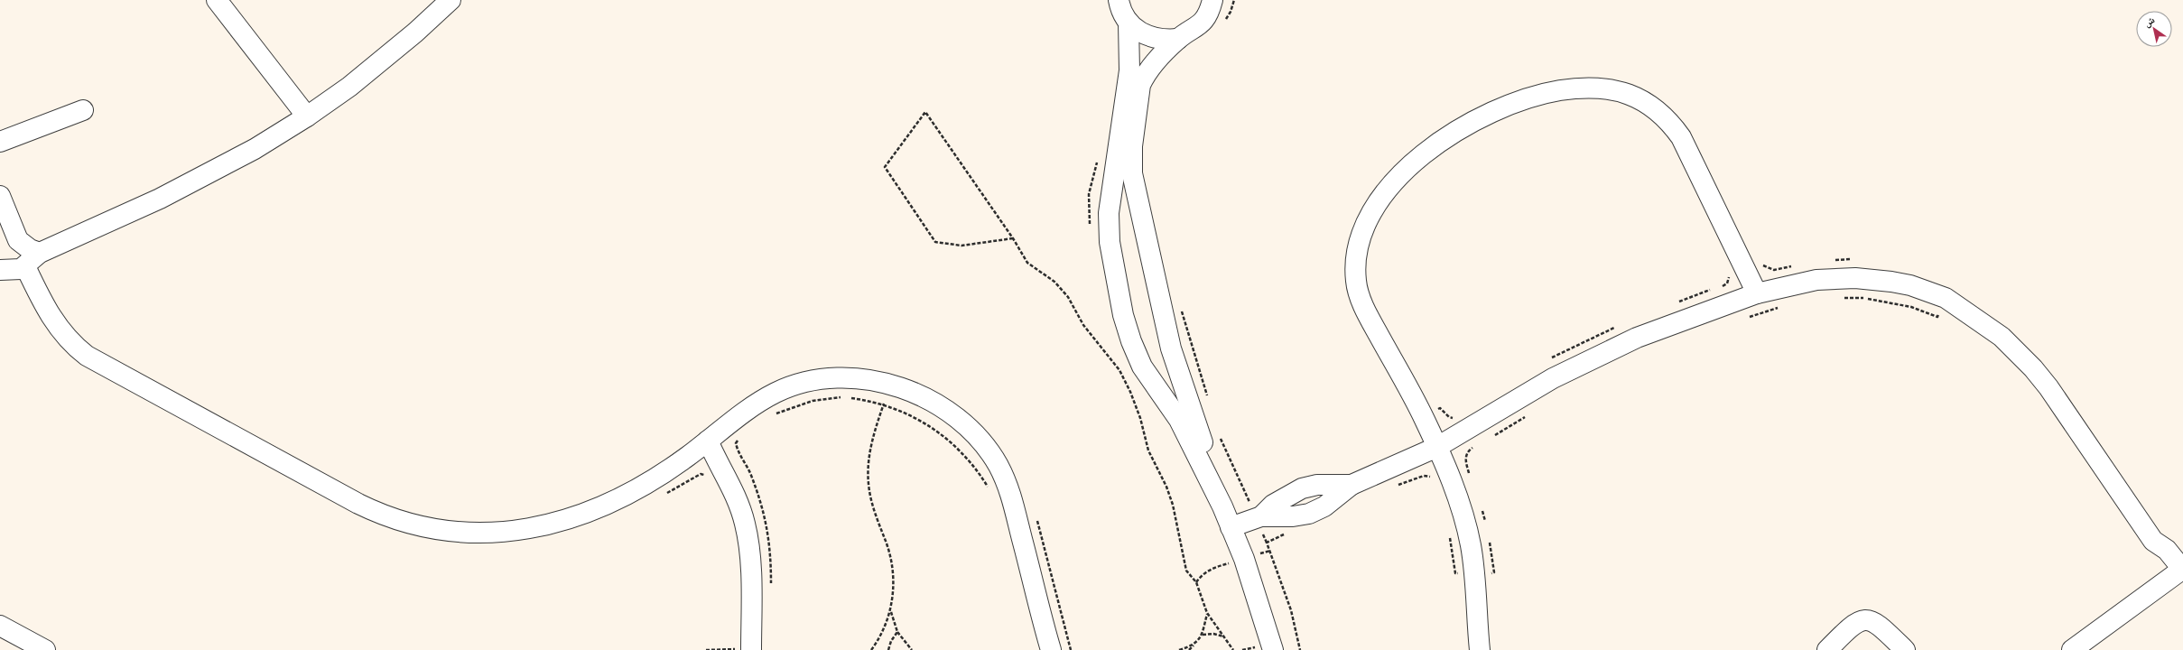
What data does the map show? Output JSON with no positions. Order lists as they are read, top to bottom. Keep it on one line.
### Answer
{"north":"top left"}
